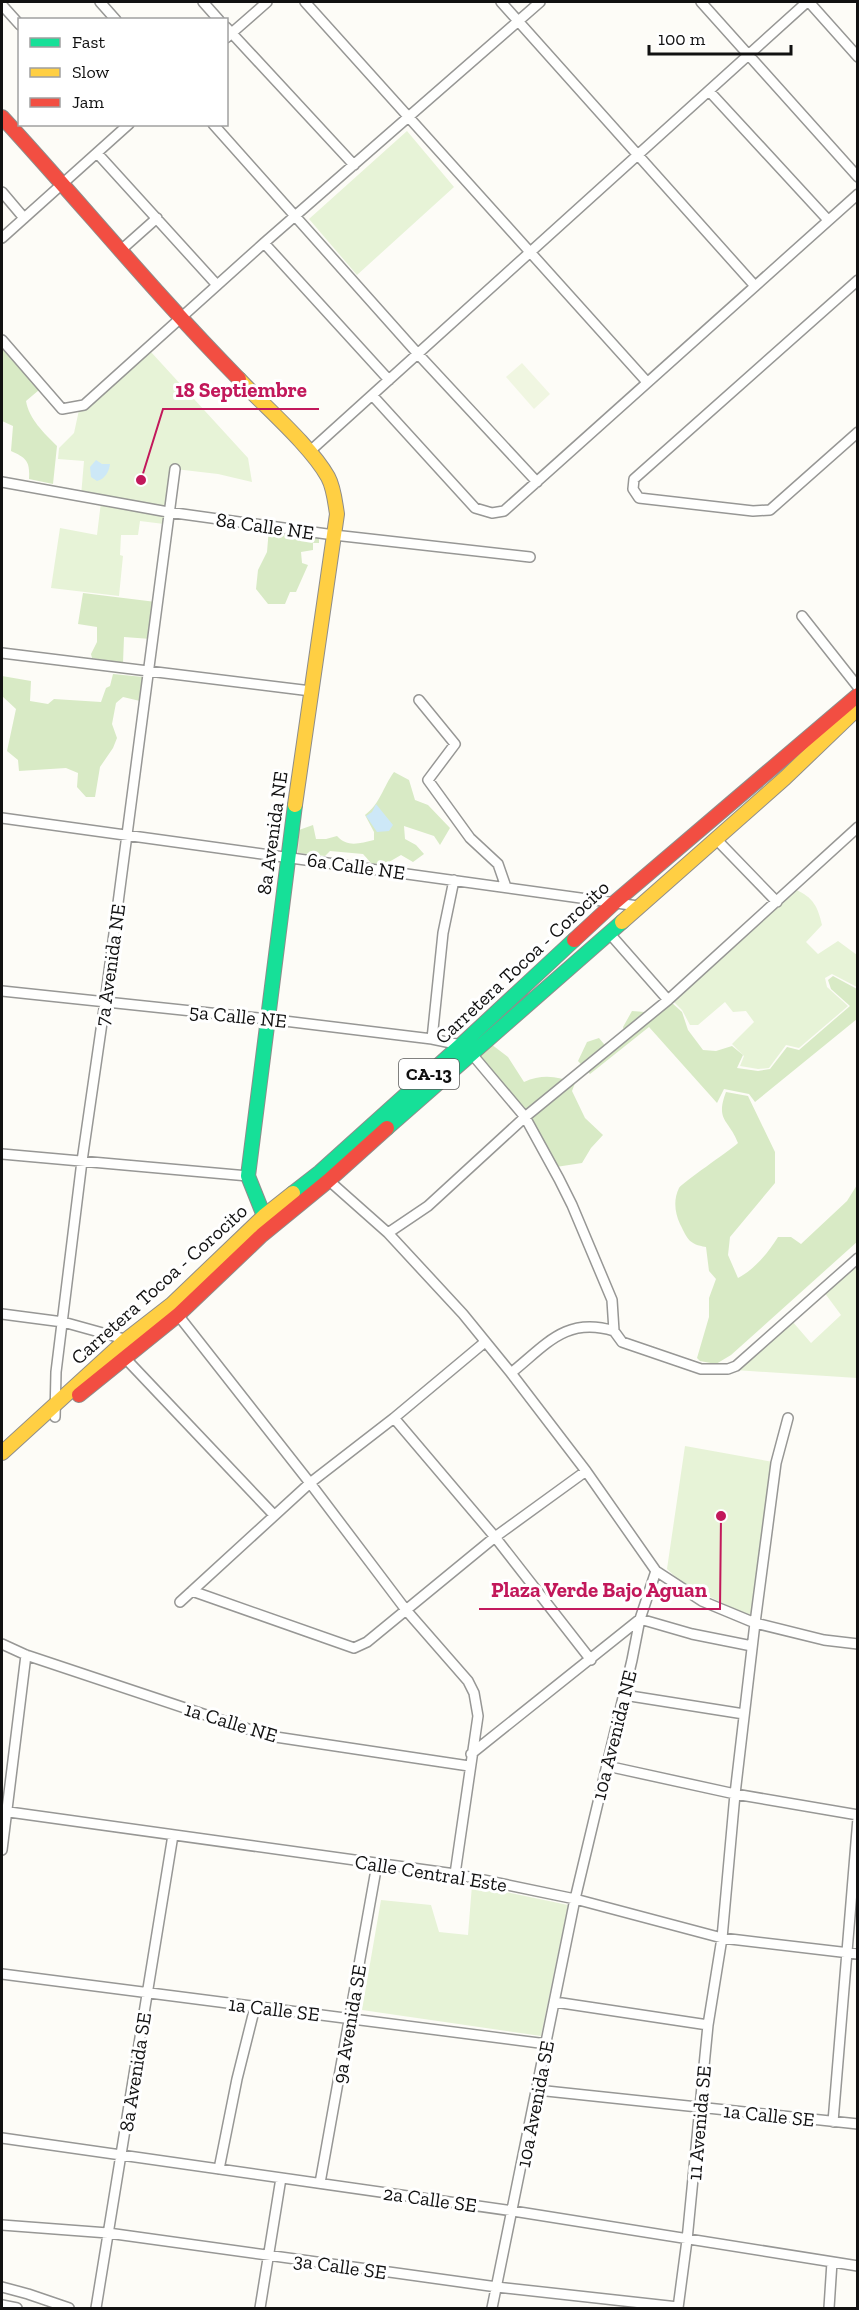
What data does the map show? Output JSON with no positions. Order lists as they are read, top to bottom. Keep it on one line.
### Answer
{"streets":{"main road":["8a Avenida NE","Carretera Tocoa - Corocito","CA-13"],"street":["8a Calle NE","6a Calle NE","7a Avenida NE","5a Calle NE","1a Calle NE","10a Avenida NE","Calle Central Este","1a Calle SE","9a Avenida SE","8a Avenida SE","10a Avenida SE","11 Avenida SE","2a Calle SE","3a Calle SE"]},"crossings":[["8a Calle NE","8a Avenida NE"],["8a Calle NE","7a Avenida NE"],["8a Avenida NE","6a Calle NE"],["8a Avenida NE","5a Calle NE"],["6a Calle NE","Carretera Tocoa - Corocito"],["6a Calle NE","7a Avenida NE"],["Carretera Tocoa - Corocito","7a Avenida NE"],["Carretera Tocoa - Corocito","5a Calle NE"],["7a Avenida NE","5a Calle NE"],["10a Avenida NE","Calle Central Este"],["10a Avenida NE","10a Avenida SE"],["Calle Central Este","9a Avenida SE"],["Calle Central Este","8a Avenida SE"],["Calle Central Este","10a Avenida SE"],["Calle Central Este","11 Avenida SE"],["1a Calle SE","9a Avenida SE"],["1a Calle SE","8a Avenida SE"],["1a Calle SE","10a Avenida SE"],["1a Calle SE","11 Avenida SE"],["9a Avenida SE","2a Calle SE"],["8a Avenida SE","2a Calle SE"],["8a Avenida SE","3a Calle SE"],["10a Avenida SE","2a Calle SE"],["10a Avenida SE","3a Calle SE"],["11 Avenida SE","2a Calle SE"],["11 Avenida SE","3a Calle SE"]],"places":["18 Septiembre","Plaza Verde Bajo Aguan"],"legend":["Fast","Slow","Jam"],"scale_bar":"100 m"}
